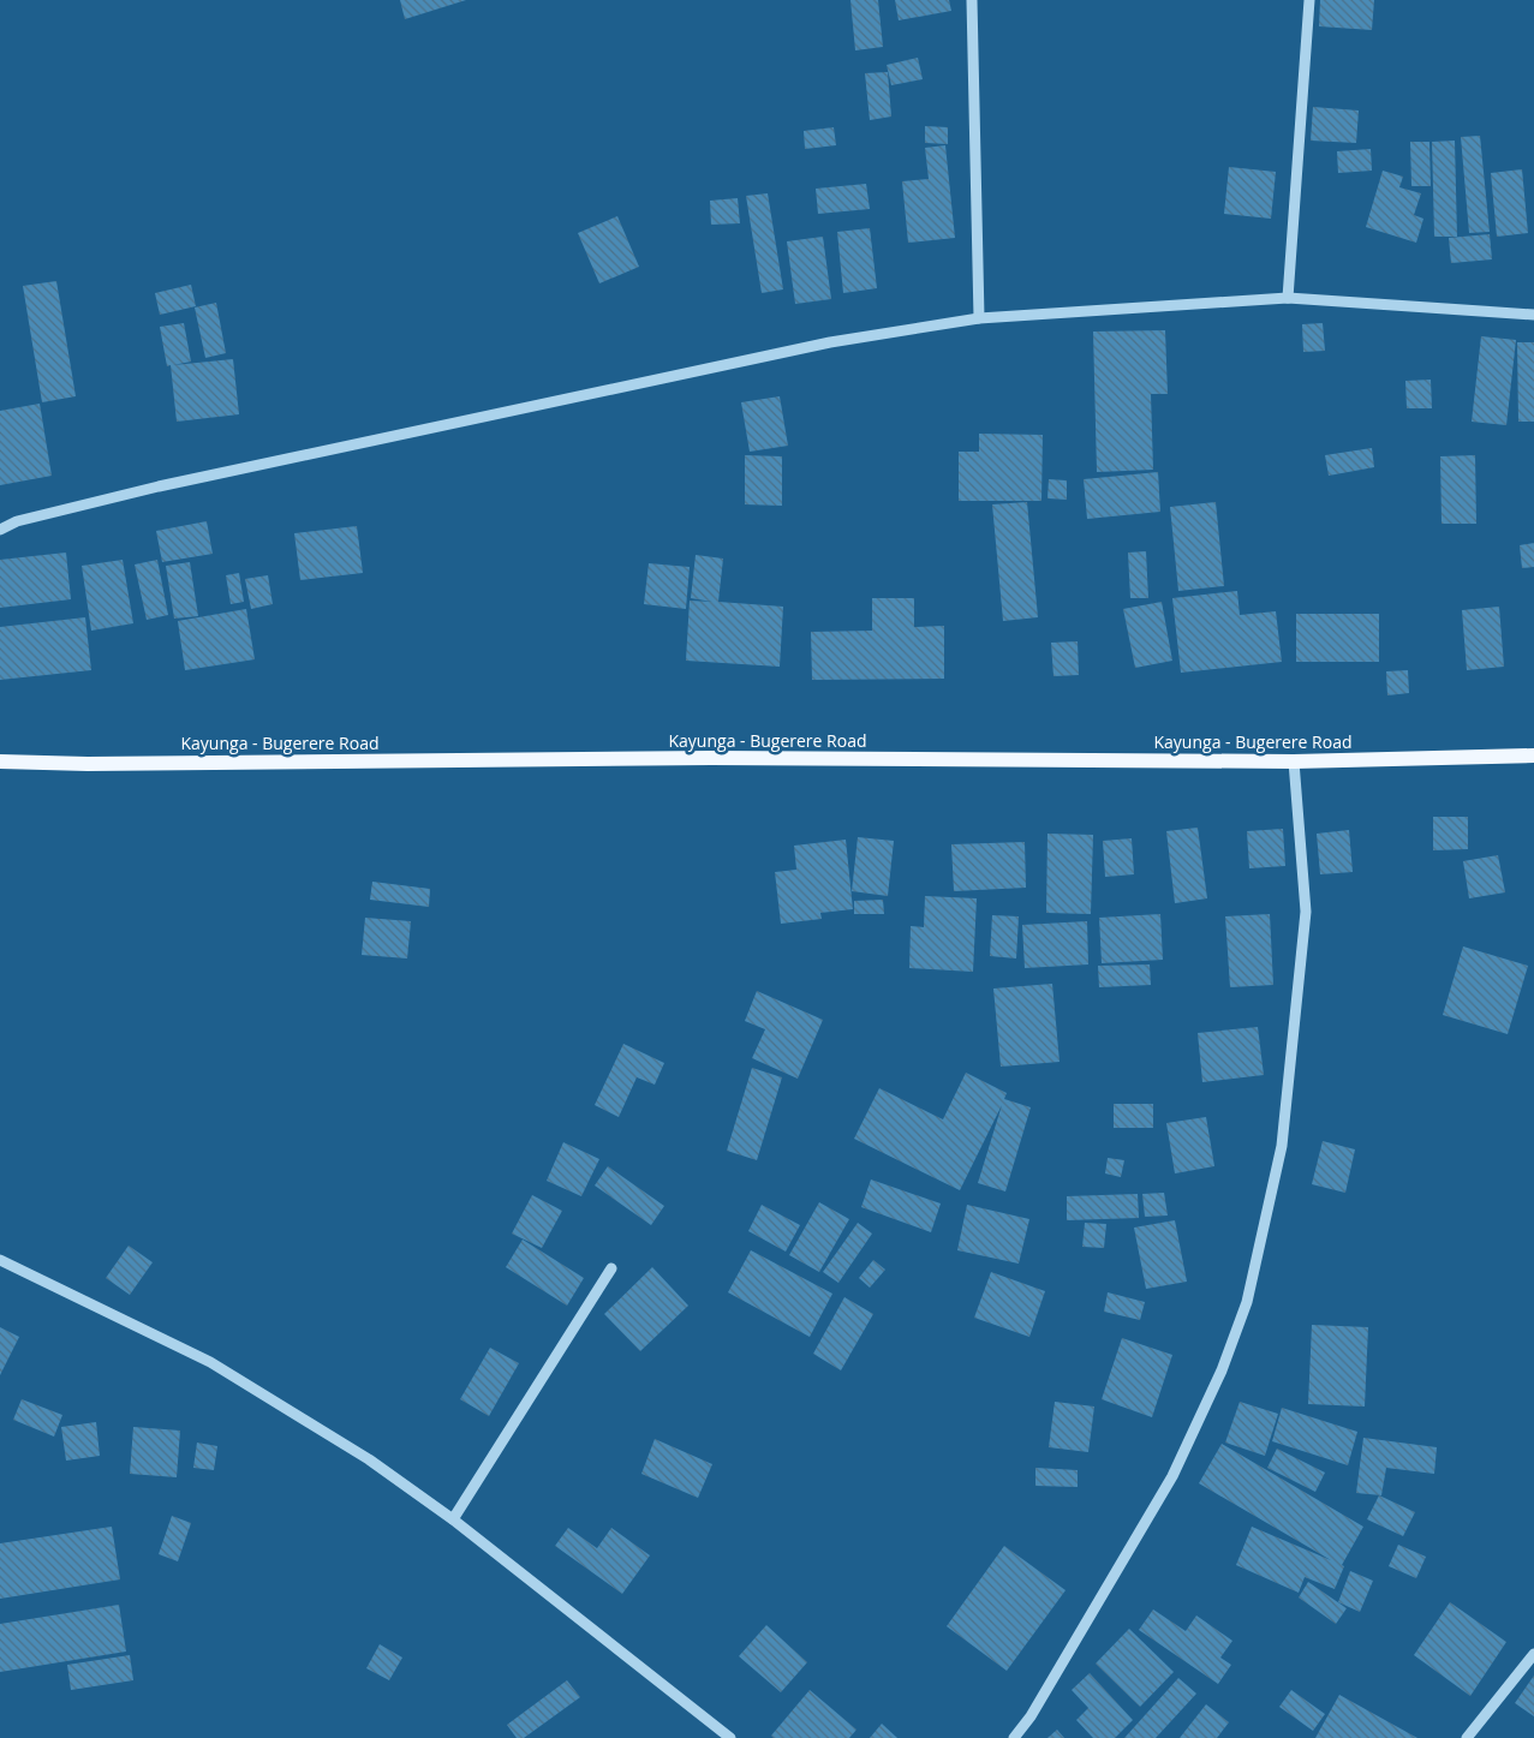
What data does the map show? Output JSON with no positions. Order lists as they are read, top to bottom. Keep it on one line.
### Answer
{"streets":{"main road":["Kayunga - Bugerere Road"]}}
